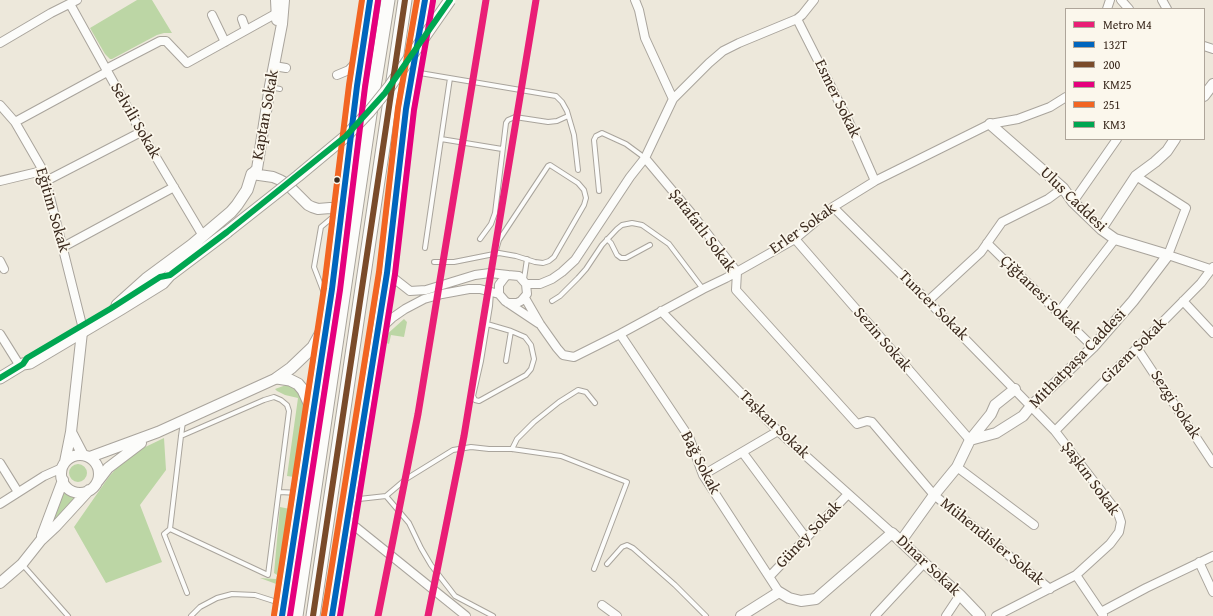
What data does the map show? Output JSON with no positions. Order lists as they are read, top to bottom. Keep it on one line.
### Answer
{"streets":{"street":["Esmer Sokak","Kaptan Sokak","Selvili Sokak","Ulus Caddesi","Eğitim Sokak","Erler Sokak","Şatafatlı Sokak","Çiğtanesi Sokak","Tuncer Sokak","Sezin Sokak","Gizem Sokak","Mithatpaşa Caddesi","Sezgi Sokak","Taşkan Sokak","Bağ Sokak","Şaşkın Sokak","Güney Sokak","Mühendisler Sokak","Dinar Sokak"]},"crossings":[["Esmer Sokak","Erler Sokak"],["Ulus Caddesi","Erler Sokak"],["Ulus Caddesi","Mithatpaşa Caddesi"],["Erler Sokak","Şatafatlı Sokak"],["Erler Sokak","Tuncer Sokak"],["Erler Sokak","Sezin Sokak"],["Erler Sokak","Taşkan Sokak"],["Erler Sokak","Bağ Sokak"],["Şatafatlı Sokak","Mithatpaşa Caddesi"],["Şatafatlı Sokak","Mühendisler Sokak"],["Çiğtanesi Sokak","Mithatpaşa Caddesi"],["Tuncer Sokak","Mithatpaşa Caddesi"],["Tuncer Sokak","Şaşkın Sokak"],["Sezin Sokak","Mithatpaşa Caddesi"],["Gizem Sokak","Sezgi Sokak"],["Gizem Sokak","Şaşkın Sokak"],["Mithatpaşa Caddesi","Şaşkın Sokak"],["Mithatpaşa Caddesi","Mühendisler Sokak"],["Mithatpaşa Caddesi","Dinar Sokak"],["Taşkan Sokak","Güney Sokak"],["Taşkan Sokak","Dinar Sokak"],["Bağ Sokak","Güney Sokak"],["Şaşkın Sokak","Mühendisler Sokak"]],"lines":["metro line M4","transit line 132T","transit line 200","transit line 251","transit line KM3","transit line KM25"],"legend":["Metro M4","132T","200","KM25","251","KM3"]}
